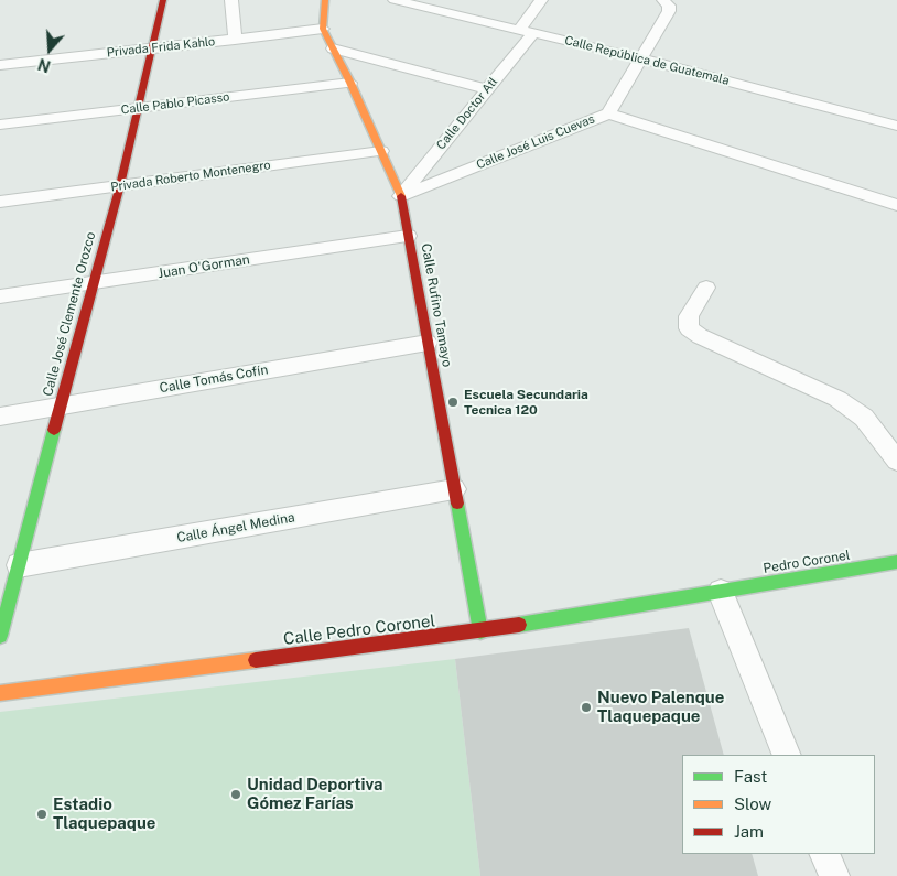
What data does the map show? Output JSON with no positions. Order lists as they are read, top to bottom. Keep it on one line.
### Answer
{"streets":{"street":["Privada Frida Kahlo","Calle República de Guatemala","Calle Pablo Picasso","Calle Doctor Atl","Calle José Luis Cuevas","Privada Roberto Montenegro","Juan O'Gorman","Calle Rufino Tamayo","Calle José Clemente Orozco","Calle Tomás Cofín","Calle Ángel Medina","Pedro Coronel","Calle Pedro Coronel"]},"crossings":[["Privada Frida Kahlo","Calle Rufino Tamayo"],["Privada Frida Kahlo","Calle José Clemente Orozco"],["Calle República de Guatemala","Calle Doctor Atl"],["Calle República de Guatemala","Calle José Luis Cuevas"],["Calle Pablo Picasso","Calle Rufino Tamayo"],["Calle Pablo Picasso","Calle José Clemente Orozco"],["Calle Doctor Atl","Calle José Luis Cuevas"],["Calle Doctor Atl","Calle Rufino Tamayo"],["Calle José Luis Cuevas","Calle Rufino Tamayo"],["Privada Roberto Montenegro","Calle Rufino Tamayo"],["Privada Roberto Montenegro","Calle José Clemente Orozco"],["Juan O'Gorman","Calle Rufino Tamayo"],["Juan O'Gorman","Calle José Clemente Orozco"],["Calle Rufino Tamayo","Calle Tomás Cofín"],["Calle Rufino Tamayo","Calle Ángel Medina"],["Calle Rufino Tamayo","Calle Pedro Coronel"],["Calle José Clemente Orozco","Calle Tomás Cofín"],["Calle José Clemente Orozco","Calle Ángel Medina"],["Pedro Coronel","Calle Pedro Coronel"]],"places":["Escuela Secundaria Tecnica 120","Nuevo Palenque Tlaquepaque","Unidad Deportiva Gómez Farías","Estadio Tlaquepaque"],"legend":["Fast","Slow","Jam"],"north":"bottom"}
